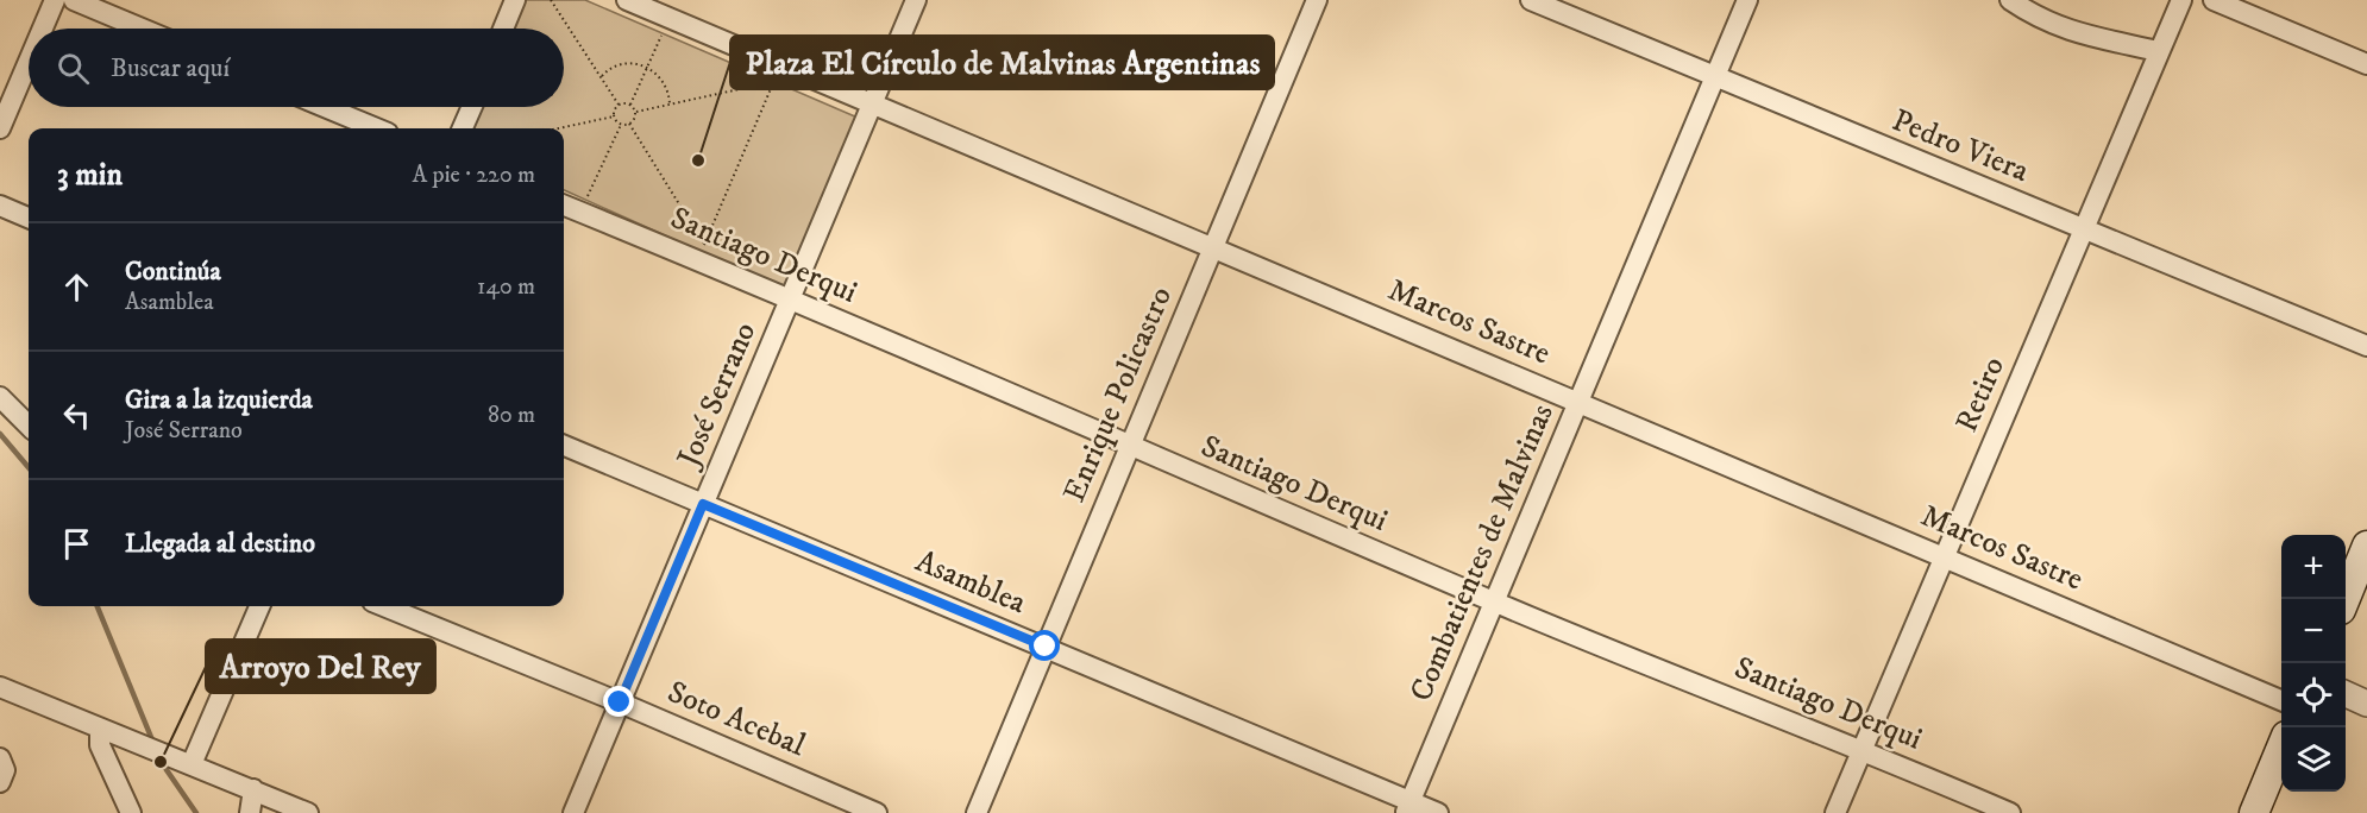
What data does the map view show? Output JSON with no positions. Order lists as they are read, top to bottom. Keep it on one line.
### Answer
{"streets":{"street":["Pedro Viera","Santiago Derqui","Marcos Sastre","José Serrano","Enrique Policastro","Retiro","Combatientes de Malvinas","Asamblea","Soto Acebal"]},"crossings":[["Pedro Viera","Retiro"],["Pedro Viera","Combatientes de Malvinas"],["Santiago Derqui","José Serrano"],["Santiago Derqui","Enrique Policastro"],["Santiago Derqui","Retiro"],["Santiago Derqui","Combatientes de Malvinas"],["Marcos Sastre","José Serrano"],["Marcos Sastre","Enrique Policastro"],["Marcos Sastre","Retiro"],["Marcos Sastre","Combatientes de Malvinas"],["José Serrano","Asamblea"],["José Serrano","Soto Acebal"],["Enrique Policastro","Asamblea"],["Combatientes de Malvinas","Asamblea"]],"places":["Plaza El Círculo de Malvinas Argentinas","Arroyo Del Rey"],"page":{"search":"Buscar aquí","heading":["3 min","A pie · 220 m"],"list":[["Continúa","Asamblea","140 m"],["Gira a la izquierda","José Serrano","80 m"],"Llegada al destino"],"map_buttons":["+","−"]}}
